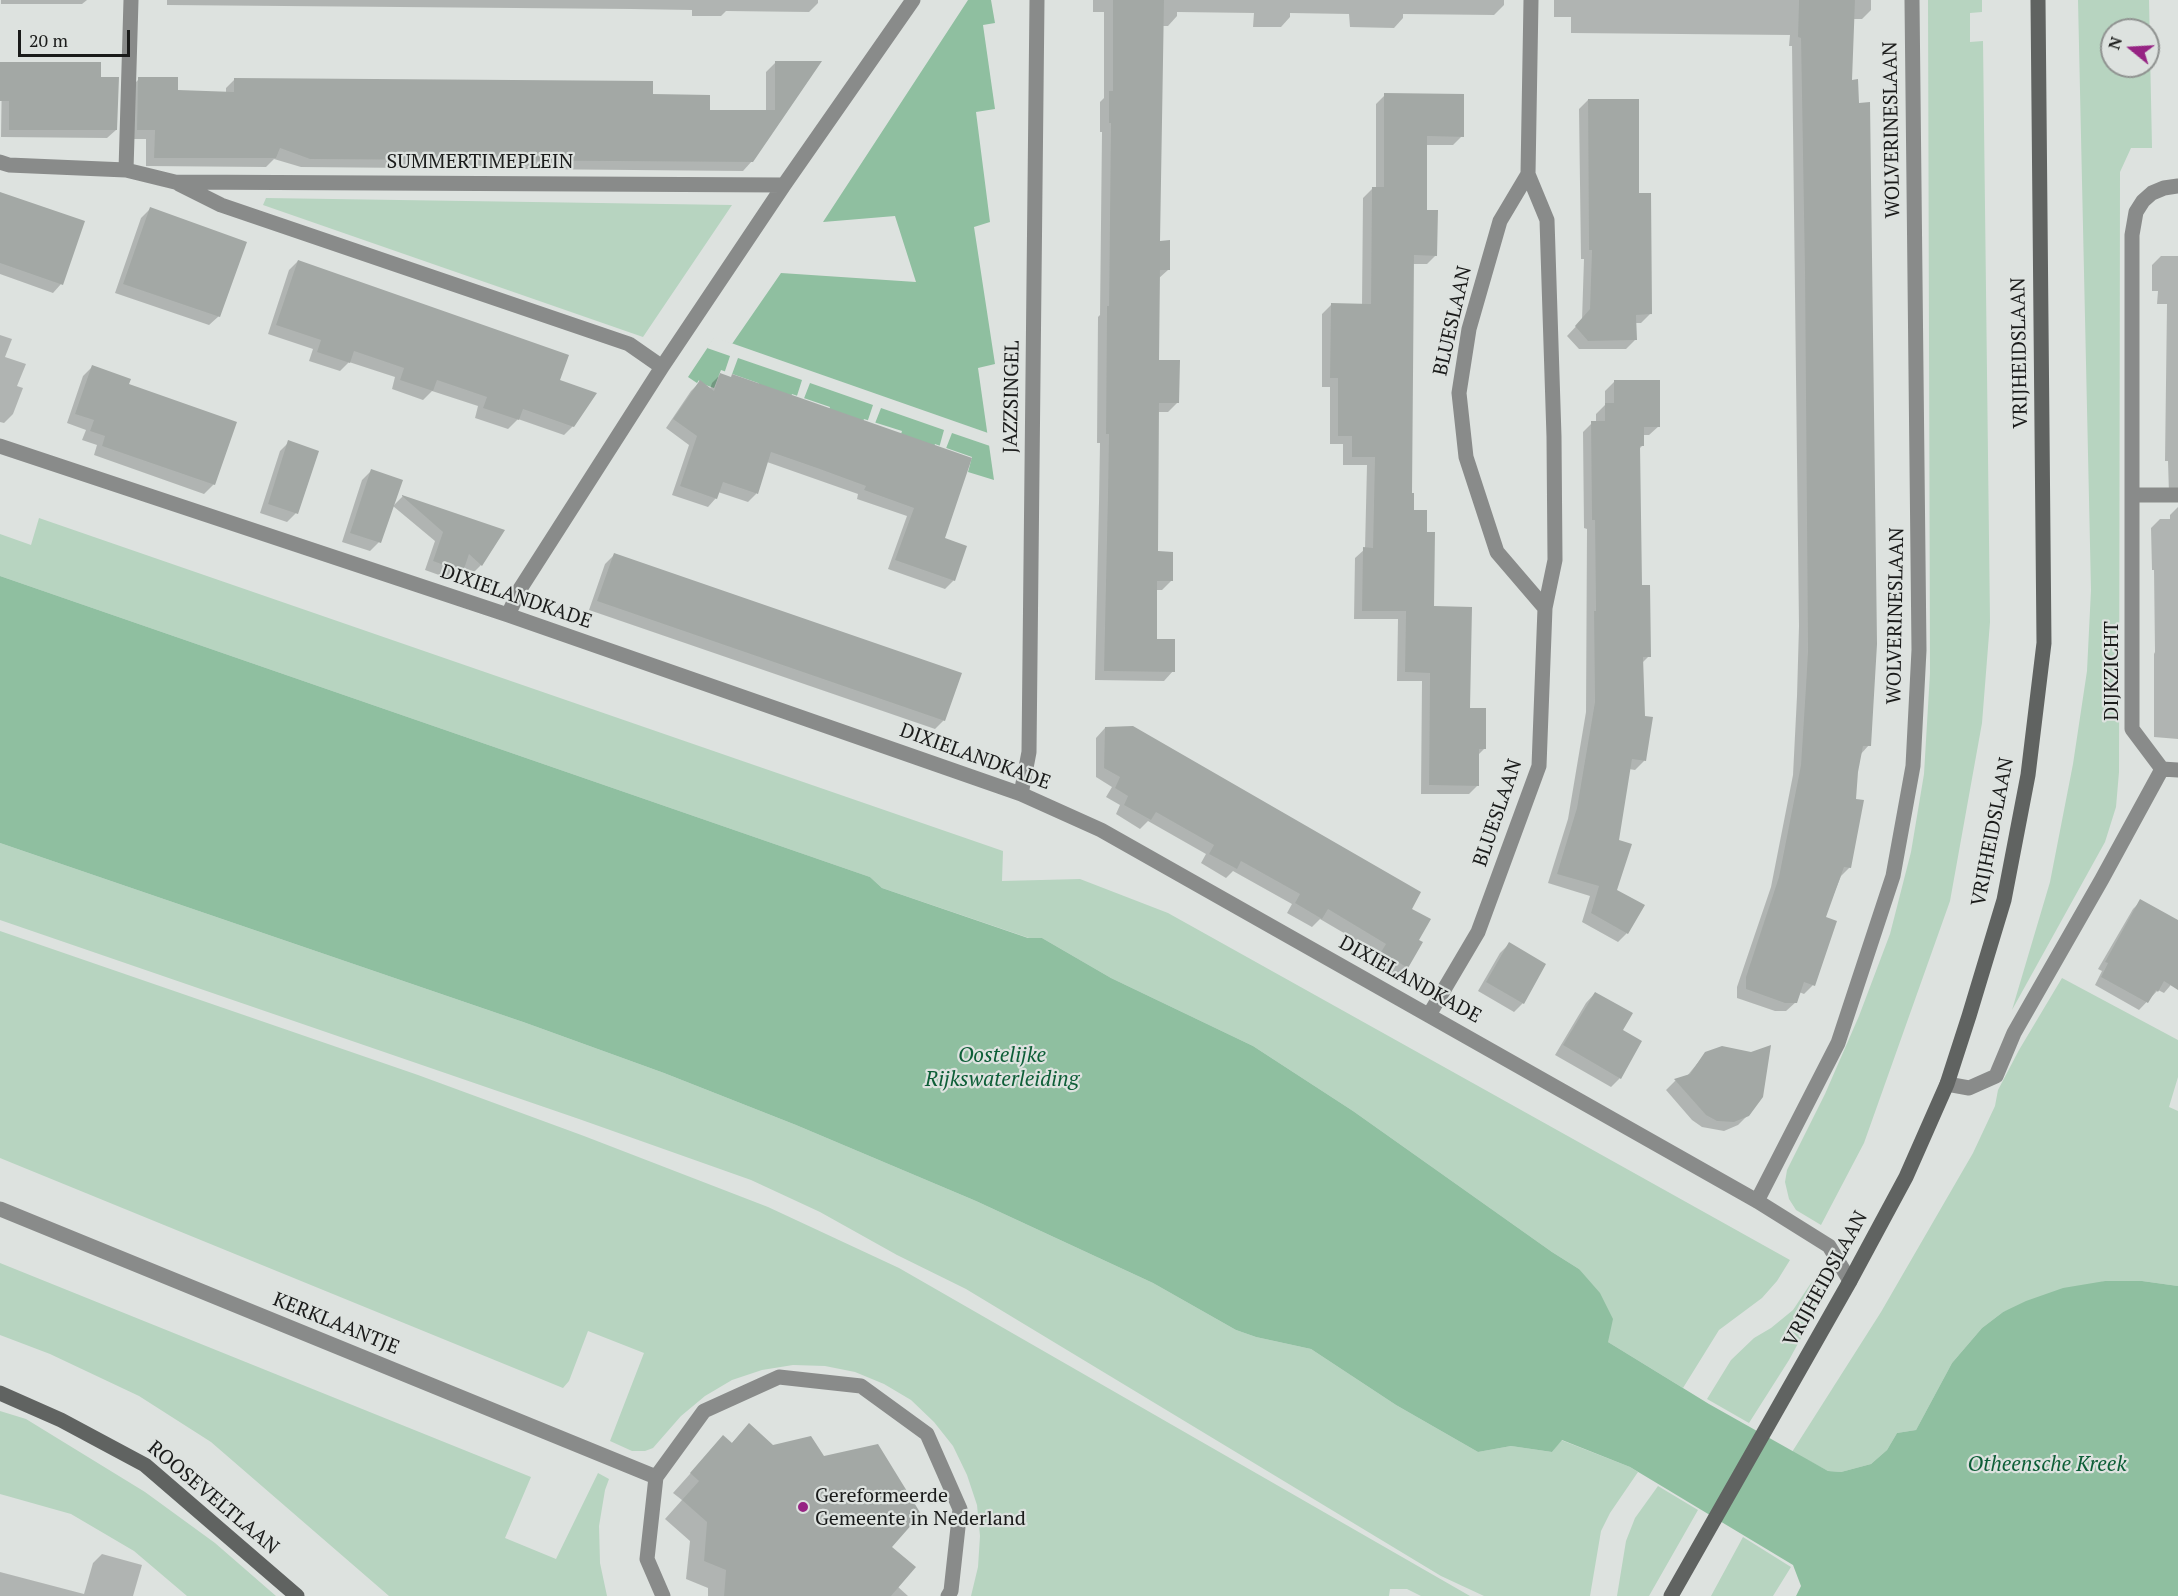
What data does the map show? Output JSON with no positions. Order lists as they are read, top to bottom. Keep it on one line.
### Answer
{"streets":{"street":["WOLVERINESLAAN","SUMMERTIMEPLEIN","BLUESLAAN","VRIJHEIDSLAAN","JAZZSINGEL","DIXIELANDKADE","DIJKZICHT","KERKLAANTJE","ROOSEVELTLAAN"]},"crossings":[["WOLVERINESLAAN","DIXIELANDKADE"],["BLUESLAAN","DIXIELANDKADE"],["VRIJHEIDSLAAN","DIXIELANDKADE"],["JAZZSINGEL","DIXIELANDKADE"]],"water":["Oostelijke Rijkswaterleiding","Otheensche Kreek"],"places":["Gereformeerde Gemeente in Nederland"],"scale_bar":"20 m","north":"left"}
